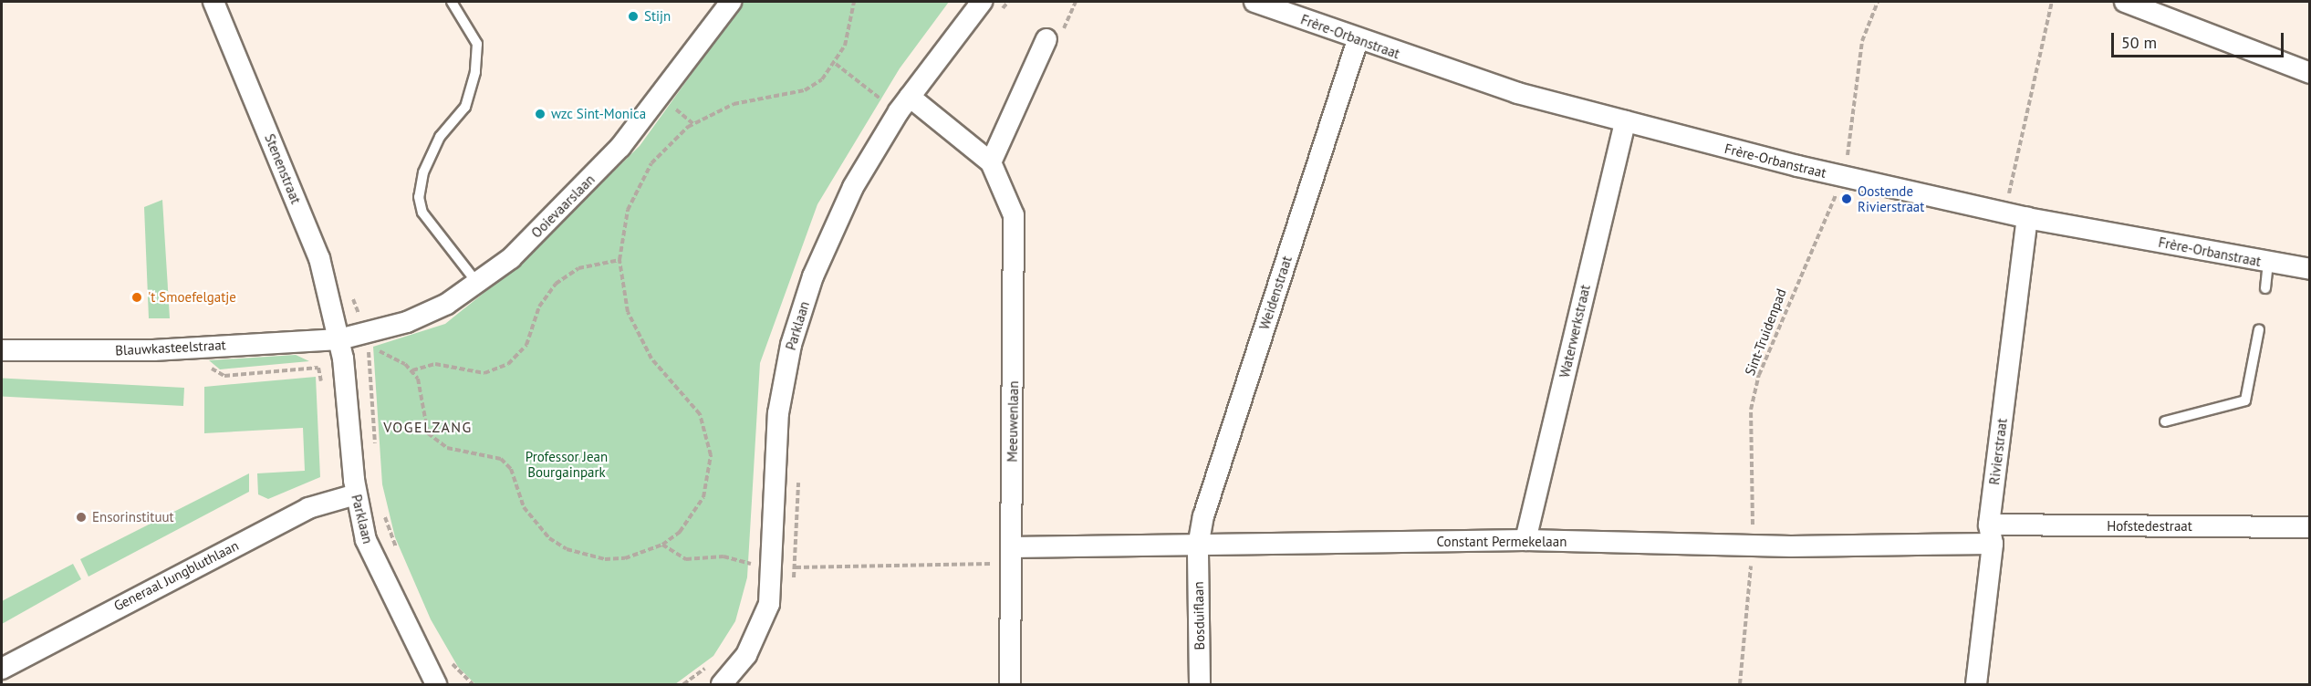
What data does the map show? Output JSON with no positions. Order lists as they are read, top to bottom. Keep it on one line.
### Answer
{"streets":{"street":["Frère-Orbanstraat","Stenenstraat","Ooievaarslaan","Weidenstraat","Parklaan","Waterwerkstraat","Blauwkasteelstraat","Meeuwenlaan","Rivierstraat","Hofstedestraat","Constant Permekelaan","Generaal Jungbluthlaan","Bosduiflaan"],"path":["Sint-Truidenpad"]},"crossings":[["Frère-Orbanstraat","Weidenstraat"],["Frère-Orbanstraat","Waterwerkstraat"],["Frère-Orbanstraat","Sint-Truidenpad"],["Frère-Orbanstraat","Rivierstraat"],["Stenenstraat","Ooievaarslaan"],["Stenenstraat","Parklaan"],["Stenenstraat","Blauwkasteelstraat"],["Ooievaarslaan","Parklaan"],["Ooievaarslaan","Blauwkasteelstraat"],["Weidenstraat","Constant Permekelaan"],["Weidenstraat","Bosduiflaan"],["Parklaan","Blauwkasteelstraat"],["Parklaan","Generaal Jungbluthlaan"],["Waterwerkstraat","Constant Permekelaan"],["Sint-Truidenpad","Constant Permekelaan"],["Meeuwenlaan","Constant Permekelaan"],["Rivierstraat","Hofstedestraat"],["Rivierstraat","Constant Permekelaan"],["Hofstedestraat","Constant Permekelaan"],["Constant Permekelaan","Bosduiflaan"]],"districts":["VOGELZANG"],"parks":["Professor Jean Bourgainpark"],"places":["Stijn","wzc Sint-Monica","Oostende Rivierstraat","'t Smoefelgatje","Ensorinstituut"],"scale_bar":"50 m"}
